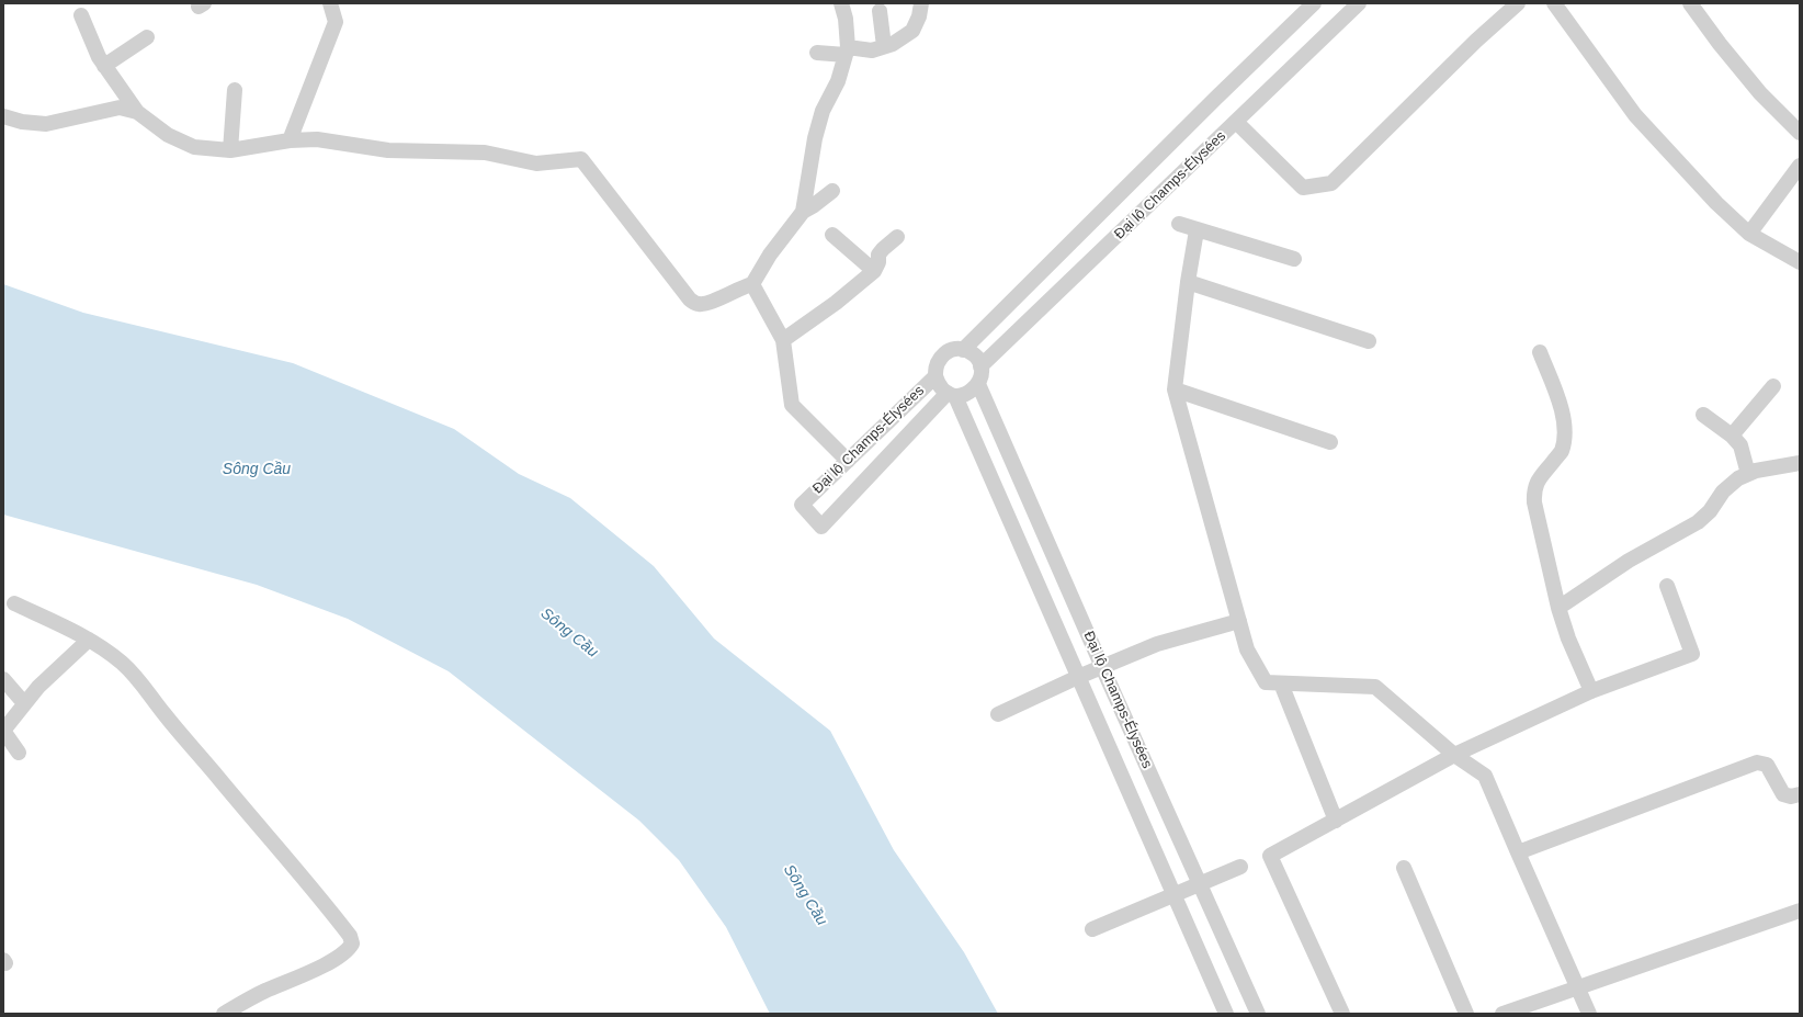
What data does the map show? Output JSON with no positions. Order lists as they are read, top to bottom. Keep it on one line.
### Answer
{"streets":{"street":["Đại lộ Champs-Élysées"]},"water":["Sông Cầu"]}
